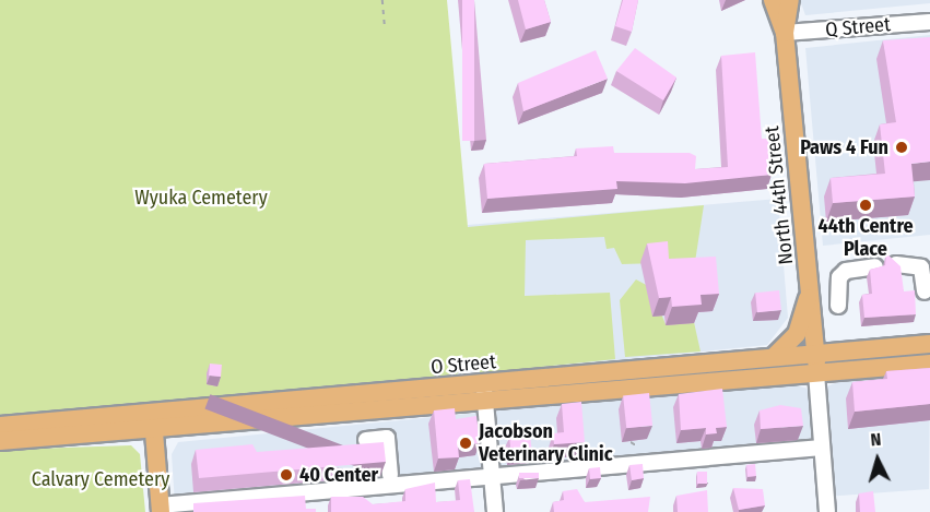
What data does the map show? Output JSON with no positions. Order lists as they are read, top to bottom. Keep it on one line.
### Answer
{"streets":{"main road":["North 44th Street","O Street"],"street":["Q Street"]},"crossings":[["Q Street","North 44th Street"],["North 44th Street","O Street"]],"parks":["Wyuka Cemetery","Calvary Cemetery"],"places":["Paws 4 Fun","44th Centre Place","Jacobson Veterinary Clinic","40 Center"],"north":"top"}
